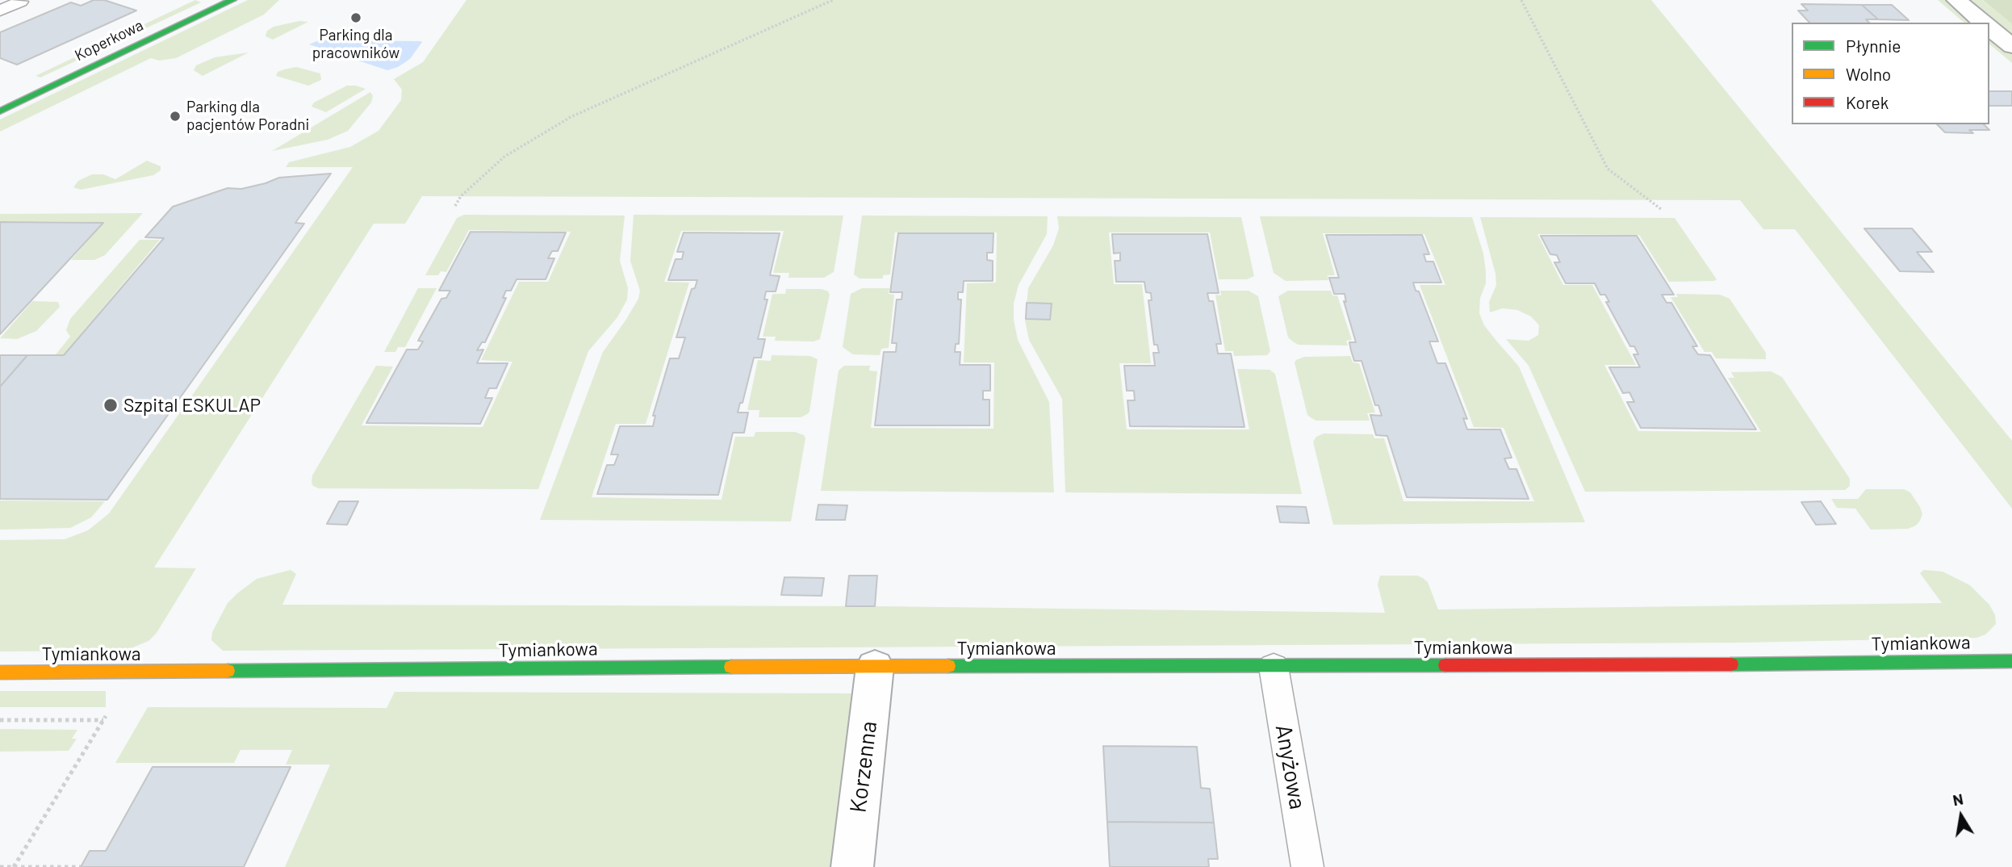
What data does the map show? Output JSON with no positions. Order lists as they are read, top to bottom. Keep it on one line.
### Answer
{"streets":{"street":["Koperkowa","Tymiankowa","Korzenna"],"lane":["Anyżowa"]},"crossings":[["Tymiankowa","Korzenna"],["Tymiankowa","Anyżowa"]],"places":["Parking dla pracowników","Parking dla pacjentów Poradni","Szpital ESKULAP"],"legend":["Płynnie","Wolno","Korek"],"north":"top"}
